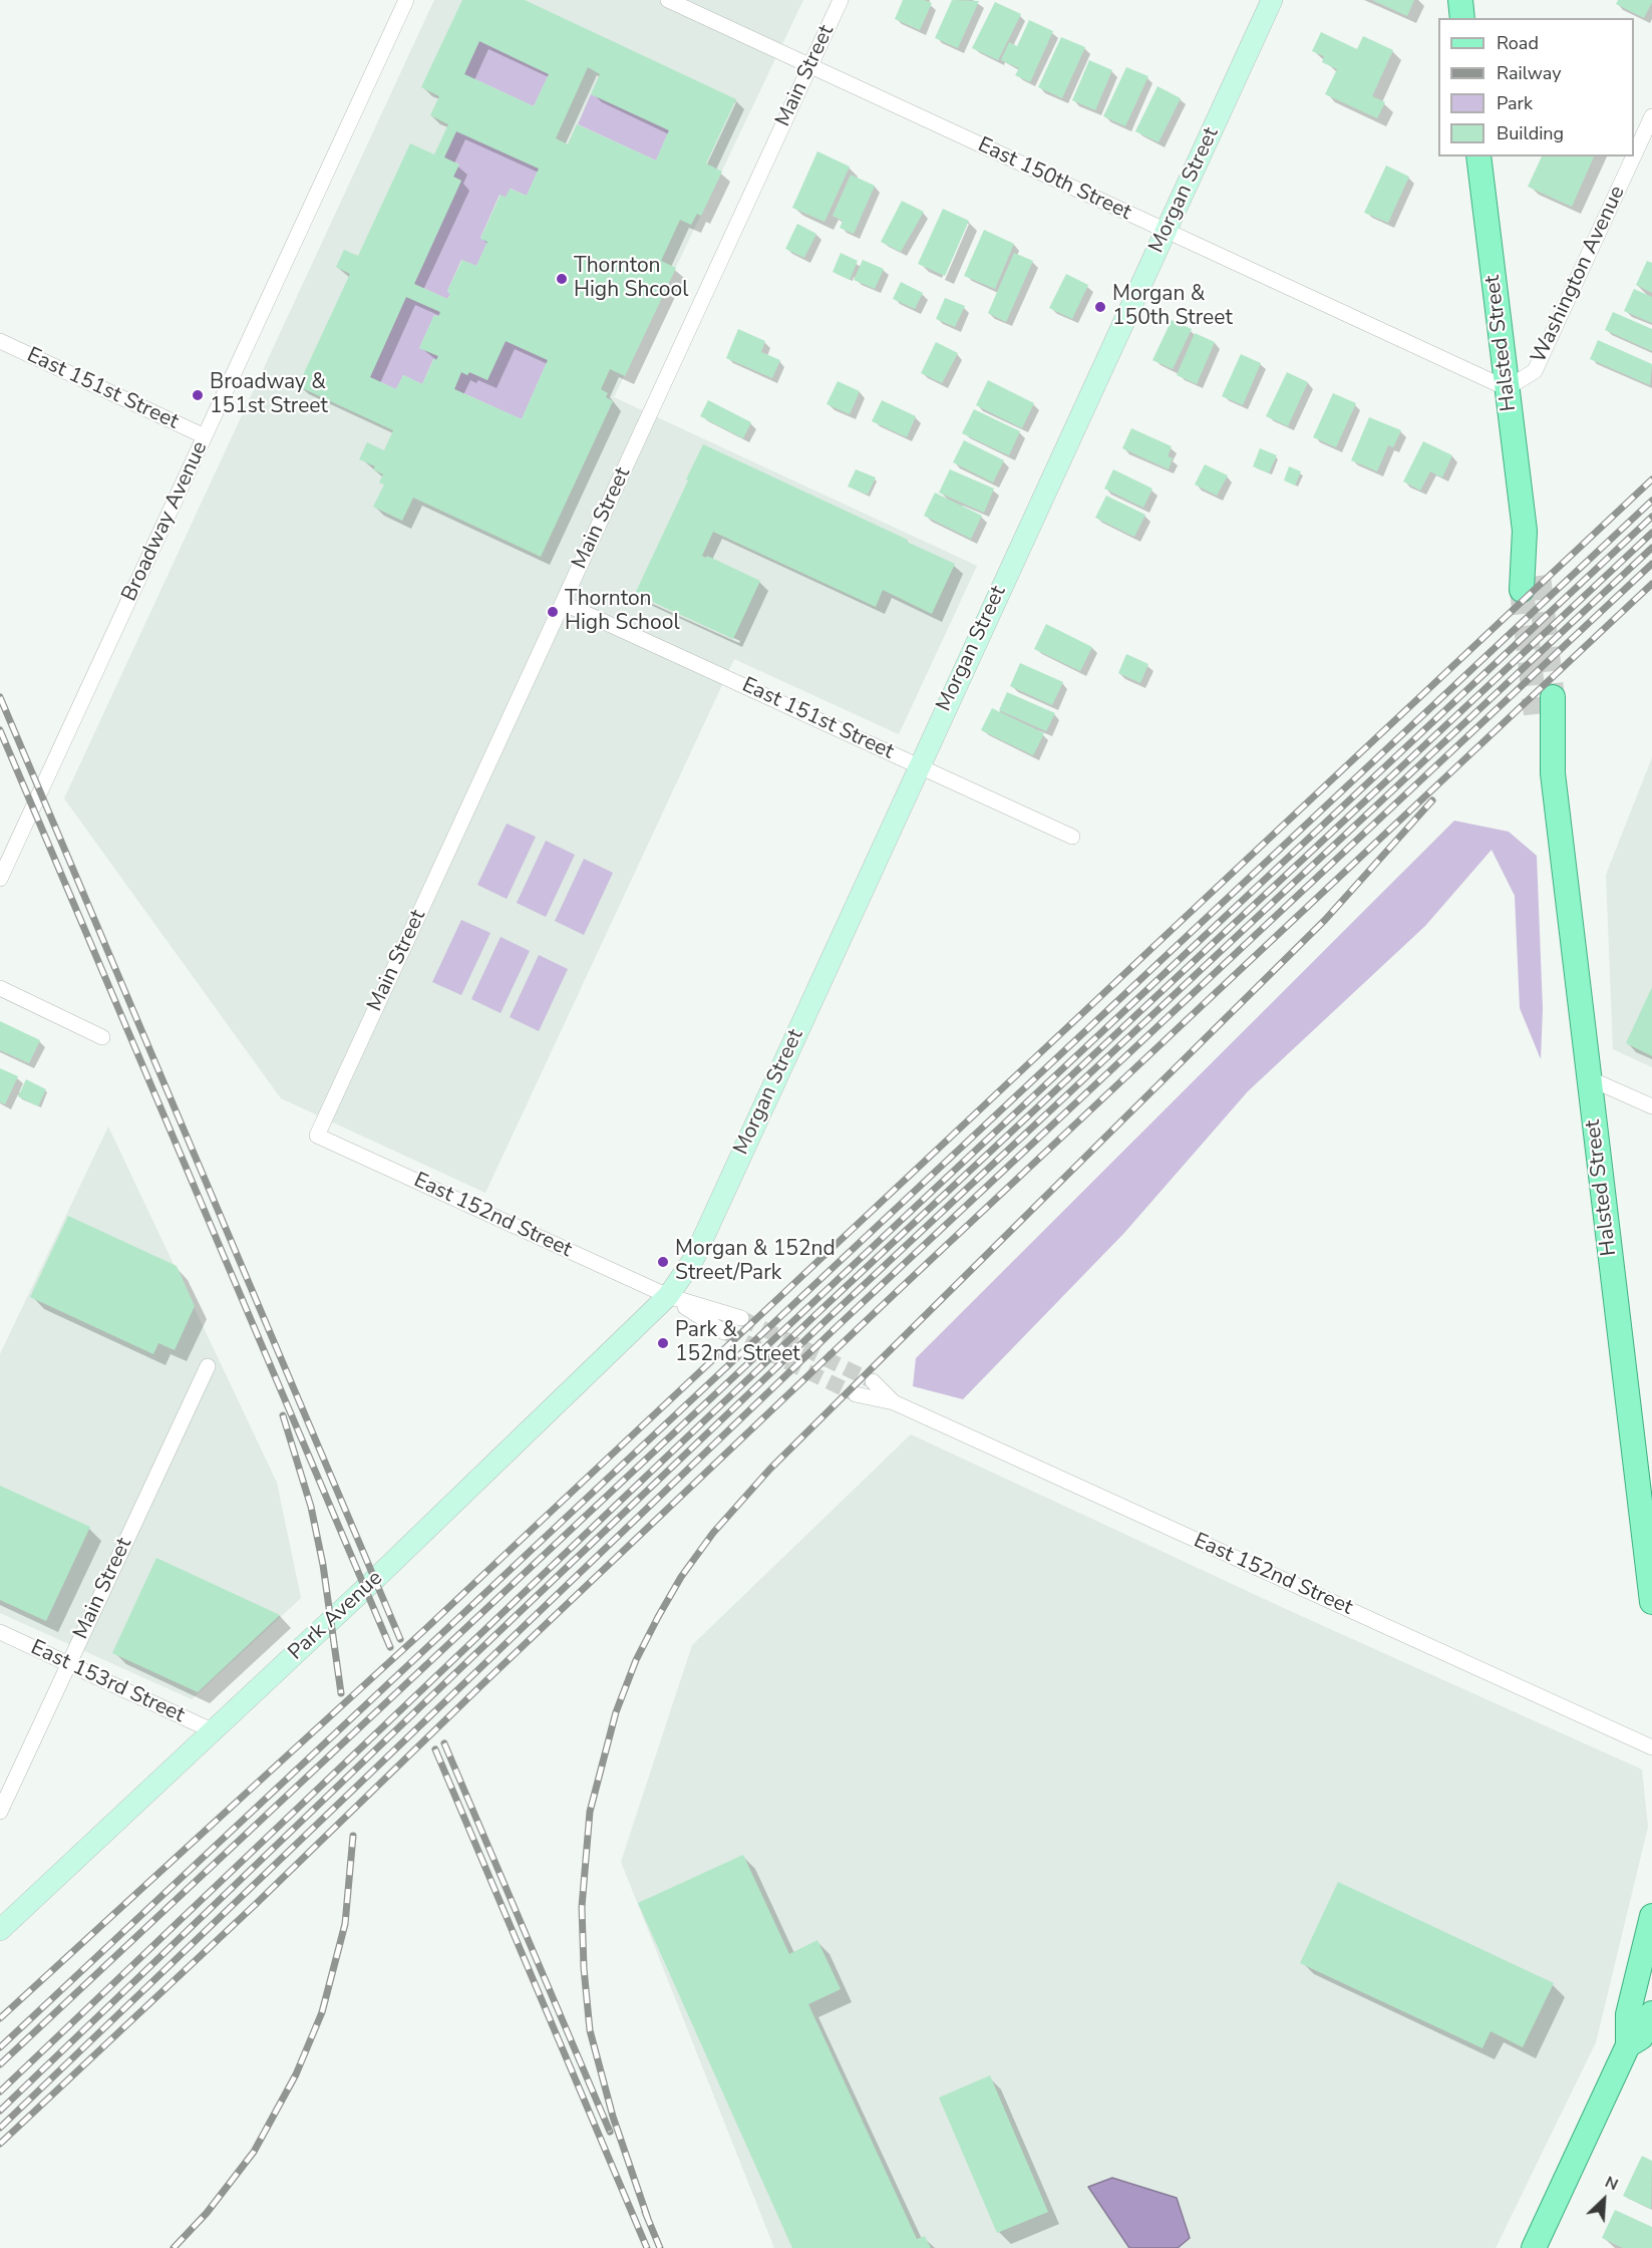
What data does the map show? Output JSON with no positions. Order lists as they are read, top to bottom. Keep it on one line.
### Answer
{"streets":{"main road":["Halsted Street"],"street":["Main Street","East 150th Street","Morgan Street","Washington Avenue","East 151st Street","Broadway Avenue","East 152nd Street","Park Avenue","East 153rd Street"]},"crossings":[["Main Street","East 150th Street"],["Main Street","East 151st Street"],["Main Street","East 152nd Street"],["Main Street","East 153rd Street"],["East 150th Street","Morgan Street"],["East 150th Street","Washington Avenue"],["East 150th Street","Halsted Street"],["Morgan Street","East 151st Street"],["Morgan Street","East 152nd Street"],["Morgan Street","Park Avenue"],["Washington Avenue","Halsted Street"],["East 151st Street","Broadway Avenue"],["East 152nd Street","Park Avenue"],["Park Avenue","East 153rd Street"]],"places":["Thornton High Shcool","Morgan & 150th Street","Broadway & 151st Street","Thornton High School","Morgan & 152nd Street/Park","Park & 152nd Street"],"legend":["Road","Railway","Park","Building"],"north":"top right"}
